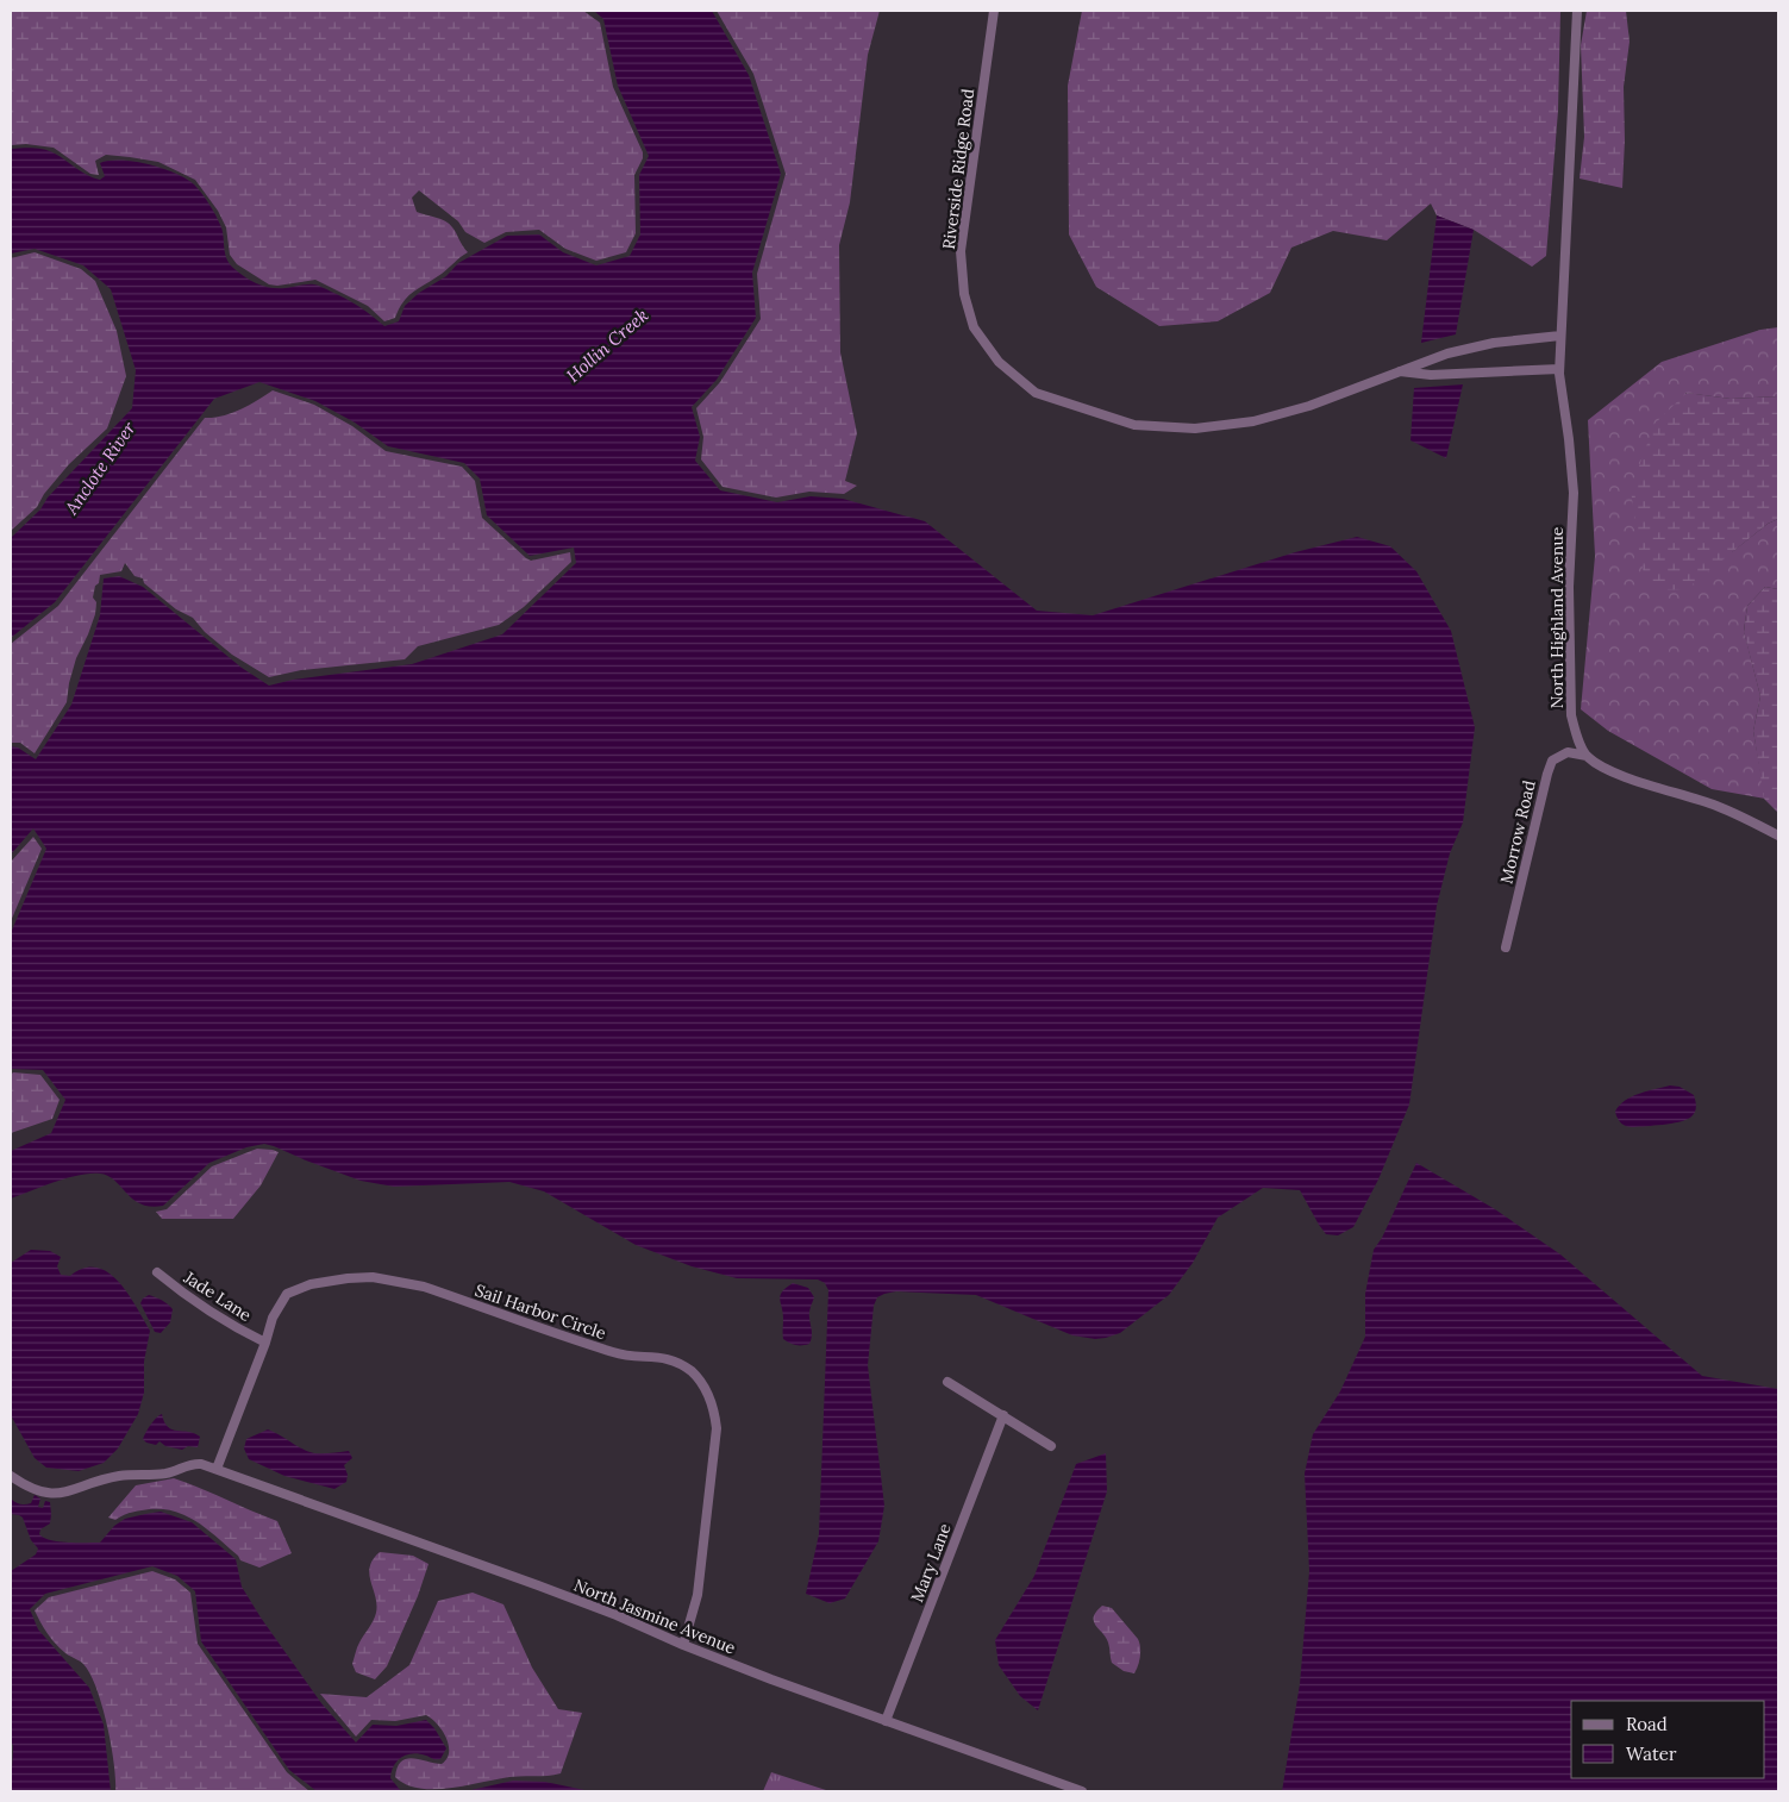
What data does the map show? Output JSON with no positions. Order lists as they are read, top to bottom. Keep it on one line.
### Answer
{"streets":{"street":["Riverside Ridge Road","North Highland Avenue","Morrow Road","Jade Lane","Sail Harbor Circle","Mary Lane","North Jasmine Avenue"]},"crossings":[["Riverside Ridge Road","North Highland Avenue"],["North Highland Avenue","Morrow Road"],["Jade Lane","Sail Harbor Circle"],["Sail Harbor Circle","North Jasmine Avenue"],["Mary Lane","North Jasmine Avenue"]],"water":["Hollin Creek","Anclote River"],"legend":["Road","Water"]}
